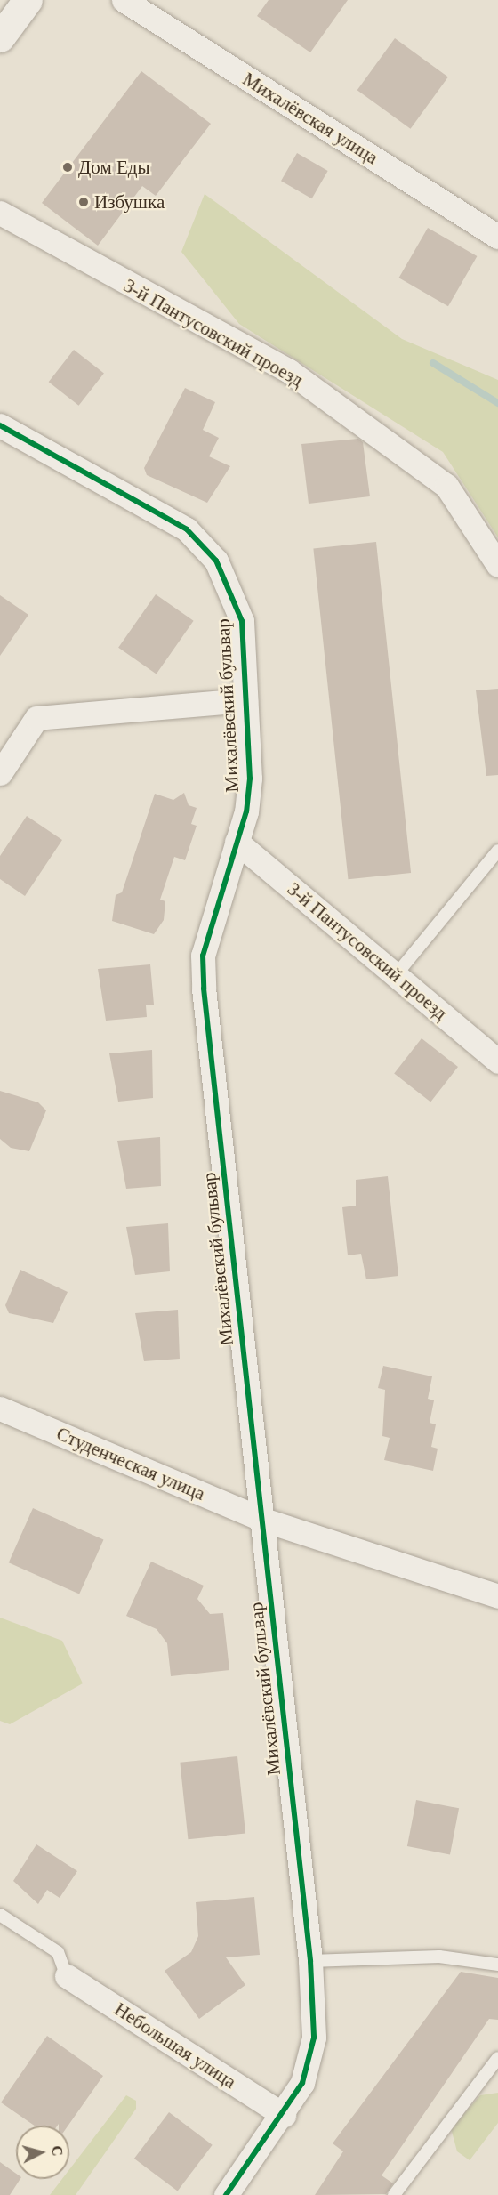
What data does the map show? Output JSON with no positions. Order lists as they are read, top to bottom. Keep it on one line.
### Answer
{"streets":{"street":["Михалёвская улица","3-й Пантусовский проезд","Михалёвский бульвар","Студенческая улица","Небольшая улица"]},"crossings":[["3-й Пантусовский проезд","Михалёвский бульвар"],["Михалёвский бульвар","Студенческая улица"],["Михалёвский бульвар","Небольшая улица"]],"places":["Дом Еды","Избушка"],"north":"right"}
